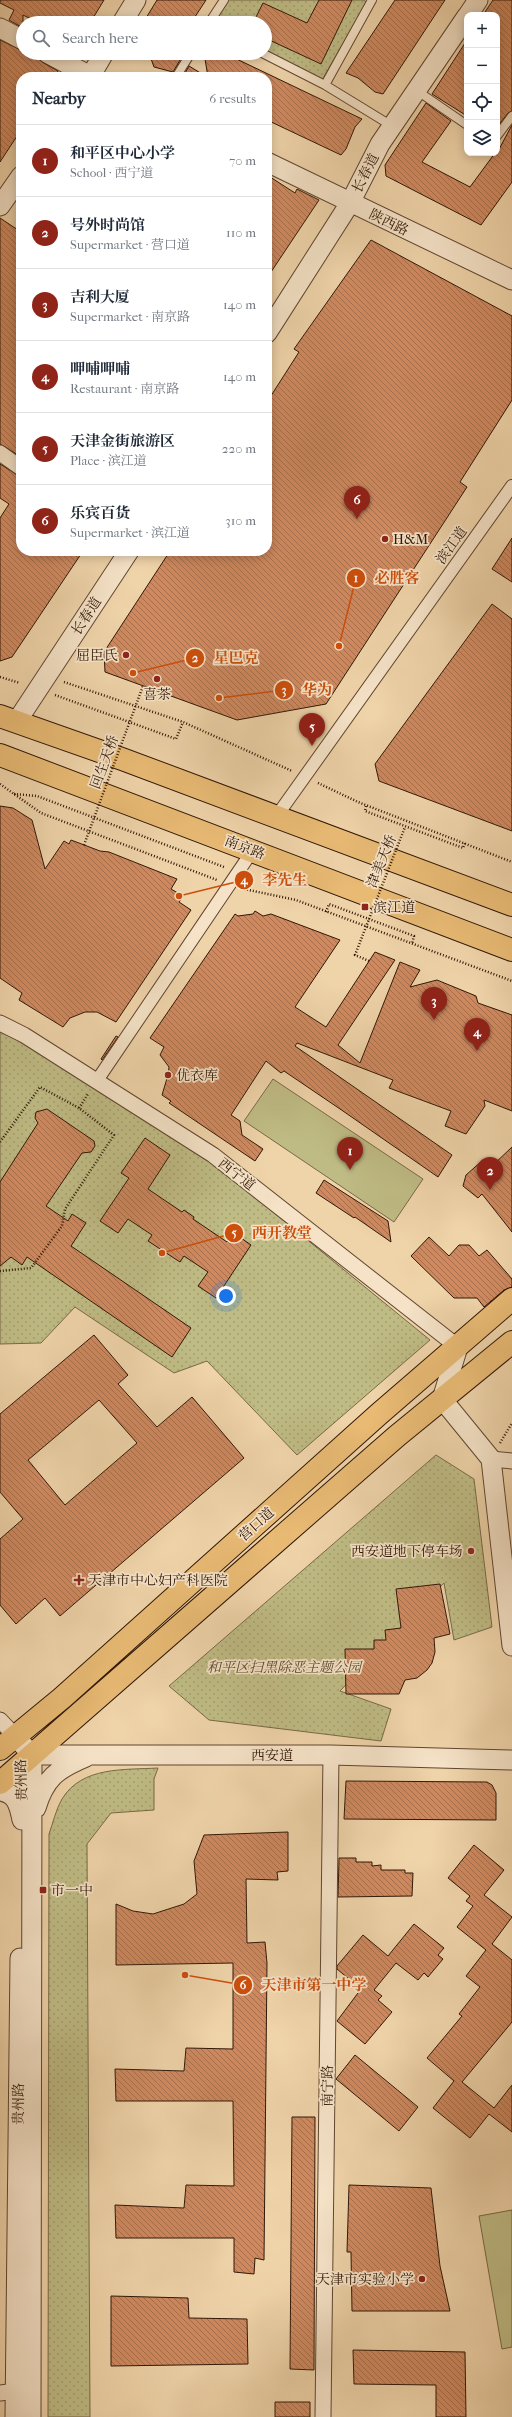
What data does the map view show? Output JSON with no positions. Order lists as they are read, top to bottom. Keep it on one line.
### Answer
{"streets":{"main road":["南京路","营口道"],"street":["长春道","陕西路","滨江道","西宁道","西安道","贵州路","南宁路"],"path":["回生天桥","津美天桥"]},"crossings":[["长春道","陕西路"],["西宁道","营口道"],["营口道","西安道"],["营口道","贵州路"],["西安道","贵州路"],["西安道","南宁路"]],"parks":["和平区扫黑除恶主题公园"],"places":{"other":["H&M","必胜客","屈臣氏","星巴克","喜茶","华为","李先生","优衣库","西开教堂","西安道地下停车场","天津市第一中学","天津市实验小学"],"transit":["滨江道","市一中"],"health":["天津市中心妇产科医院"]},"page":{"map_buttons":["+","−"],"search":"Search here","heading":["Nearby","6 results"],"list":[{"mark":"1","name":"和平区中心小学","note":"School · 西宁道","value":"70 m"},{"mark":"2","name":"号外时尚馆","note":"Supermarket · 营口道","value":"110 m"},{"mark":"3","name":"吉利大厦","note":"Supermarket · 南京路","value":"140 m"},{"mark":"4","name":"呷哺呷哺","note":"Restaurant · 南京路","value":"140 m"},{"mark":"5","name":"天津金街旅游区","note":"Place · 滨江道","value":"220 m"},{"mark":"6","name":"乐宾百货","note":"Supermarket · 滨江道","value":"310 m"}],"pins":["6","5","3","4","1","2"]}}
